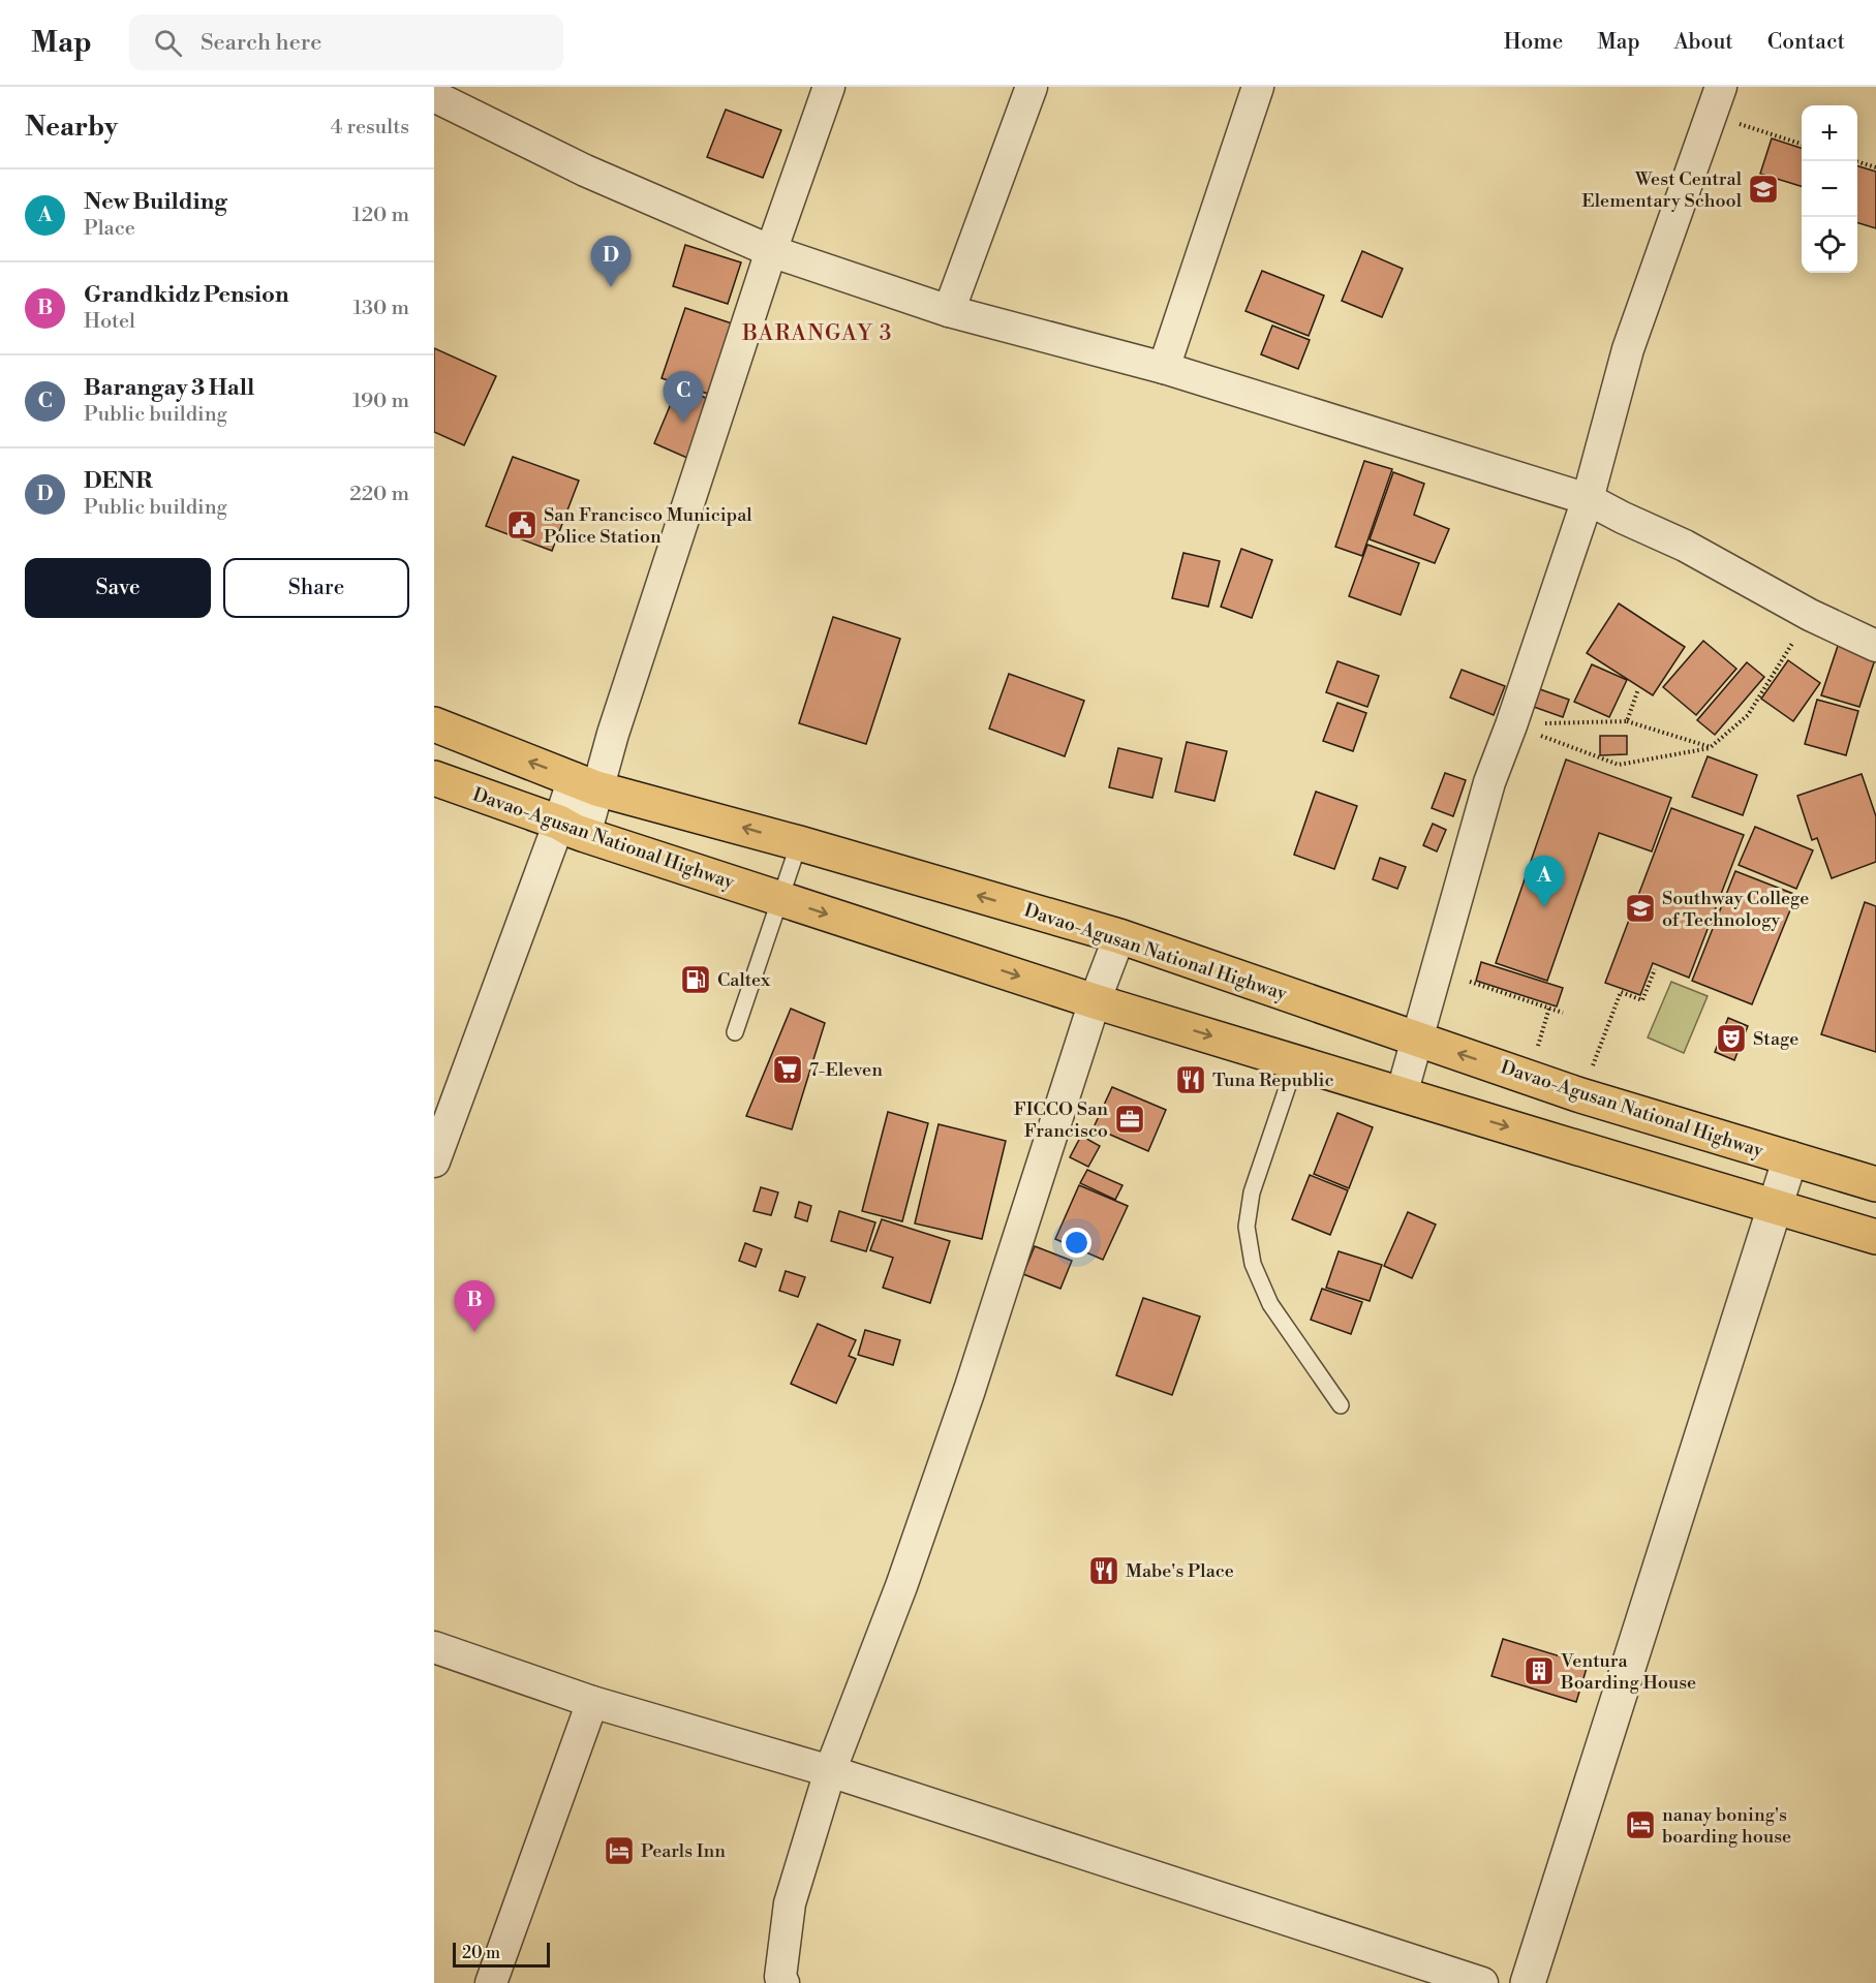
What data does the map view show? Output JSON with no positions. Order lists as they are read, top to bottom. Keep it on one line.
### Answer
{"streets":{"highway":["Davao-Agusan National Highway"]},"districts":["BARANGAY 3"],"places":{"school or university":["West Central Elementary School","Southway College of Technology"],"public building":["San Francisco Municipal Police Station"],"fuel station":["Caltex"],"theatre":["Stage"],"supermarket":["7-Eleven"],"restaurant":["Tuna Republic","Mabe's Place"],"office":["FICCO San Francisco"],"building":["Ventura Boarding House"],"hotel":["nanay boning's boarding house","Pearls Inn"]},"scale_bar":"20 m","page":{"header":"Map","search":"Search here","nav":["Home","Map","About","Contact"],"heading":["Nearby","4 results"],"map_buttons":["+","−"],"list":[{"mark":"A","name":"New Building","note":"Place","value":"120 m"},{"mark":"B","name":"Grandkidz Pension","note":"Hotel","value":"130 m"},{"mark":"C","name":"Barangay 3 Hall","note":"Public building","value":"190 m"},{"mark":"D","name":"DENR","note":"Public building","value":"220 m"}],"pins":["D","C","A","B"],"buttons":["Save","Share"],"scale":"20 m"}}
